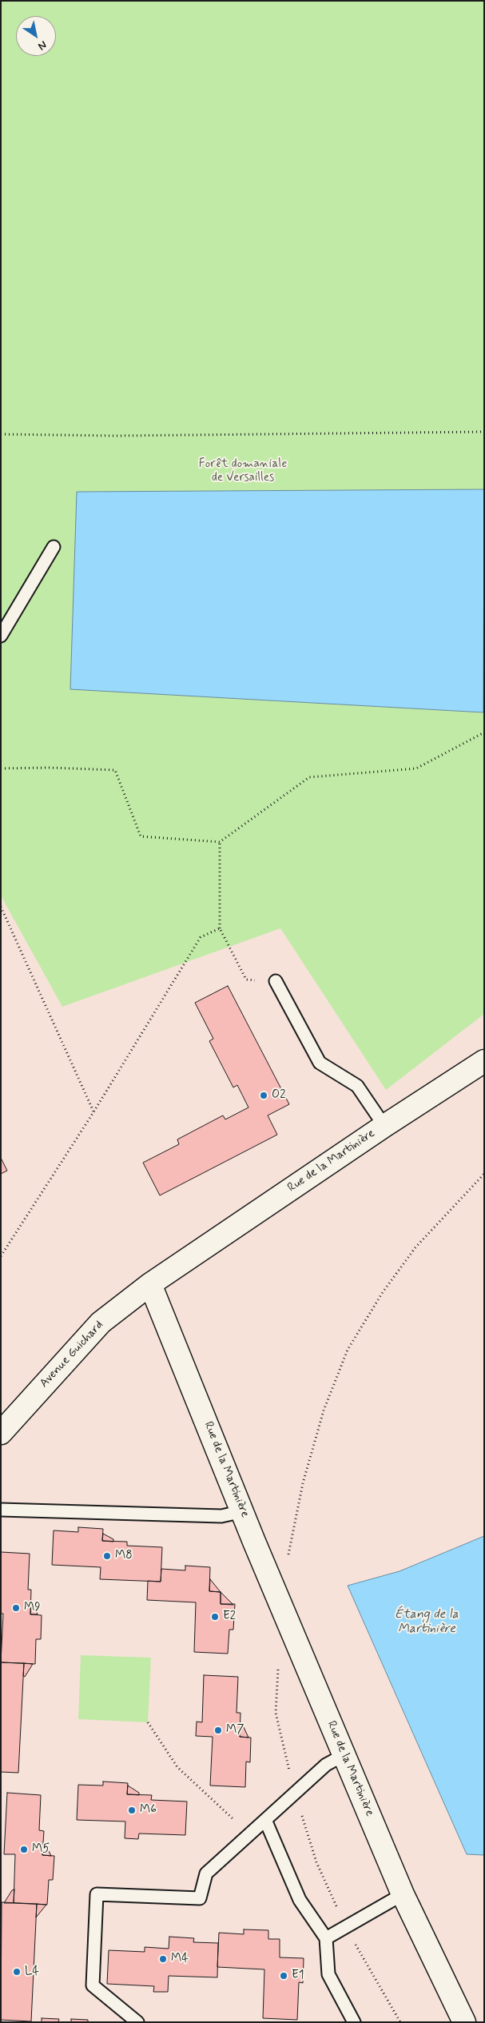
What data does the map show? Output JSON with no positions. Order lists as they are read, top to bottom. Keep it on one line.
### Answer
{"streets":{"street":["Rue de la Martinière","Avenue Guichard"]},"crossings":[["Rue de la Martinière","Avenue Guichard"]],"water":["Étang de la Martinière"],"parks":["Forêt domaniale de Versailles"],"places":["O2","M8","M9","E2","M7","M6","M5","M4","L4","E1"],"north":"bottom right"}
